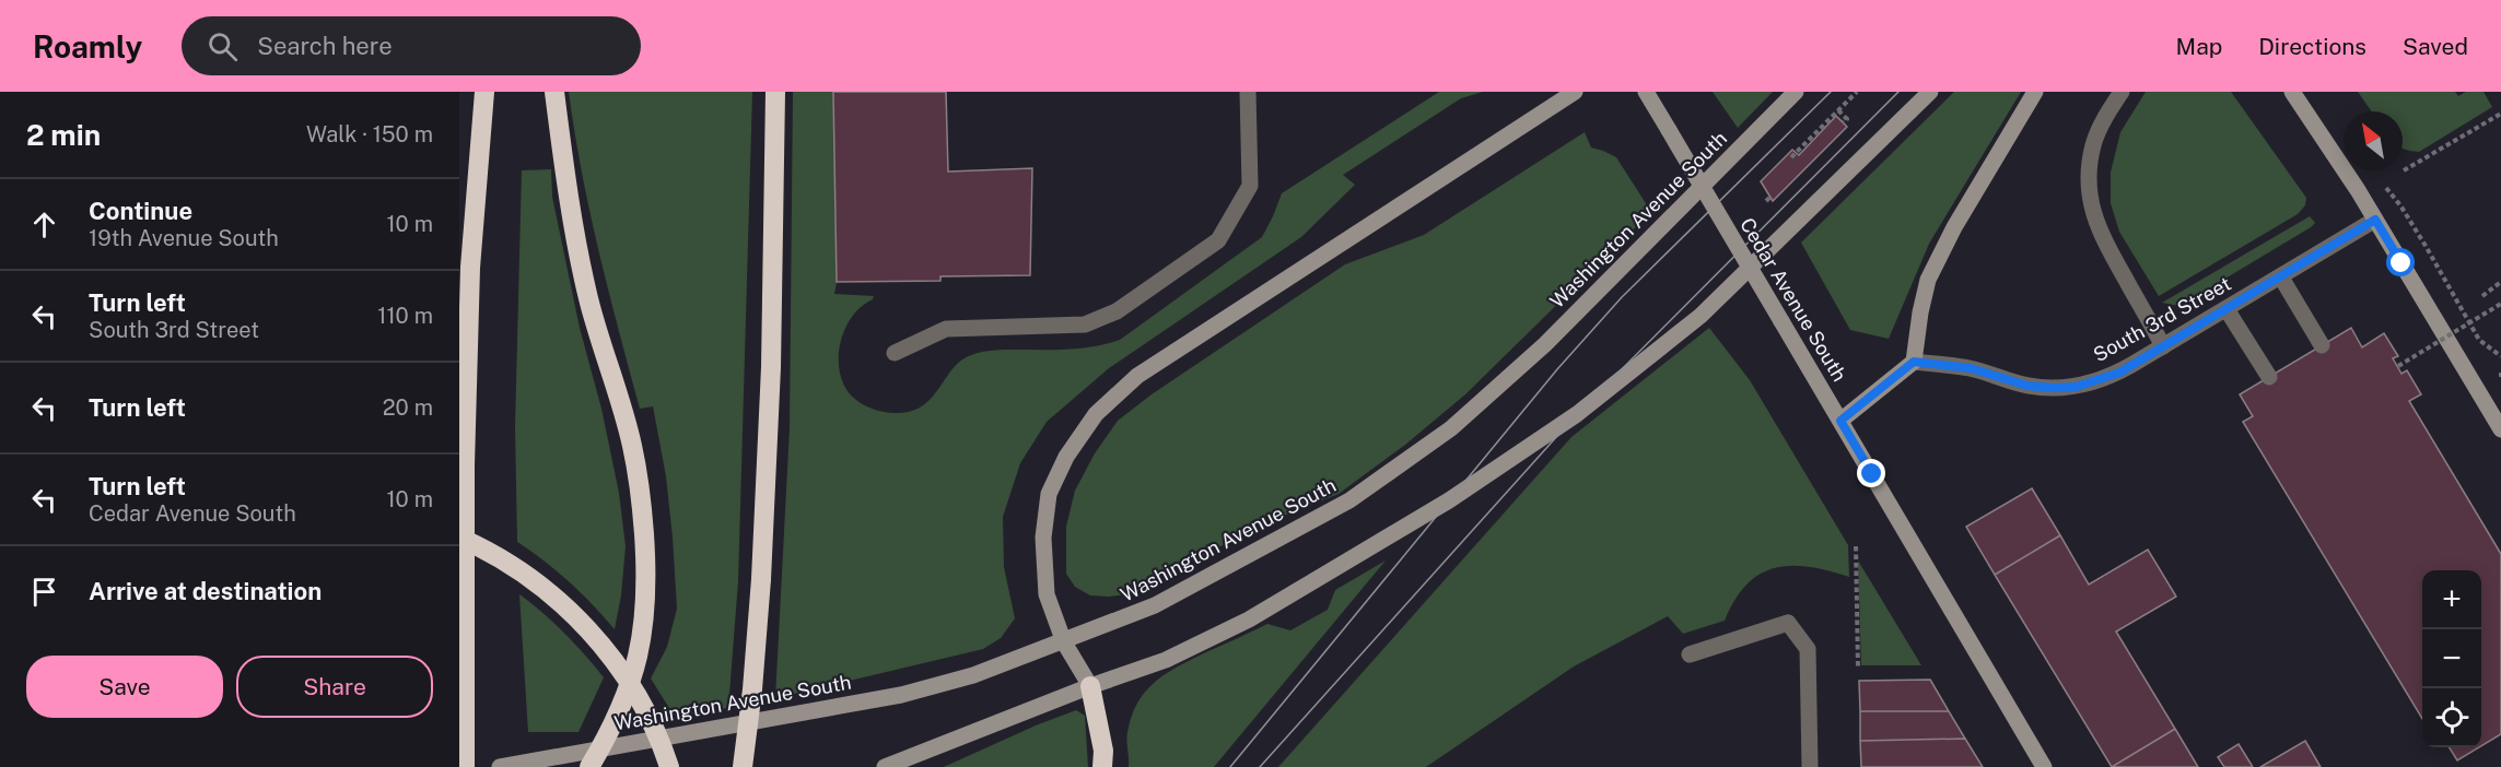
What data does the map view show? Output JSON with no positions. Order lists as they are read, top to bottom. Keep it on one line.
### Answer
{"streets":{"main road":["Washington Avenue South","Cedar Avenue South"],"street":["South 3rd Street"]},"north":"top left","page":{"header":"Roamly","search":"Search here","nav":["Map","Directions","Saved"],"heading":["2 min","Walk · 150 m"],"list":[["Continue","19th Avenue South","10 m"],["Turn left","South 3rd Street","110 m"],["Turn left","20 m"],["Turn left","Cedar Avenue South","10 m"],"Arrive at destination"],"map_buttons":["+","−"],"buttons":["Save","Share"]}}
